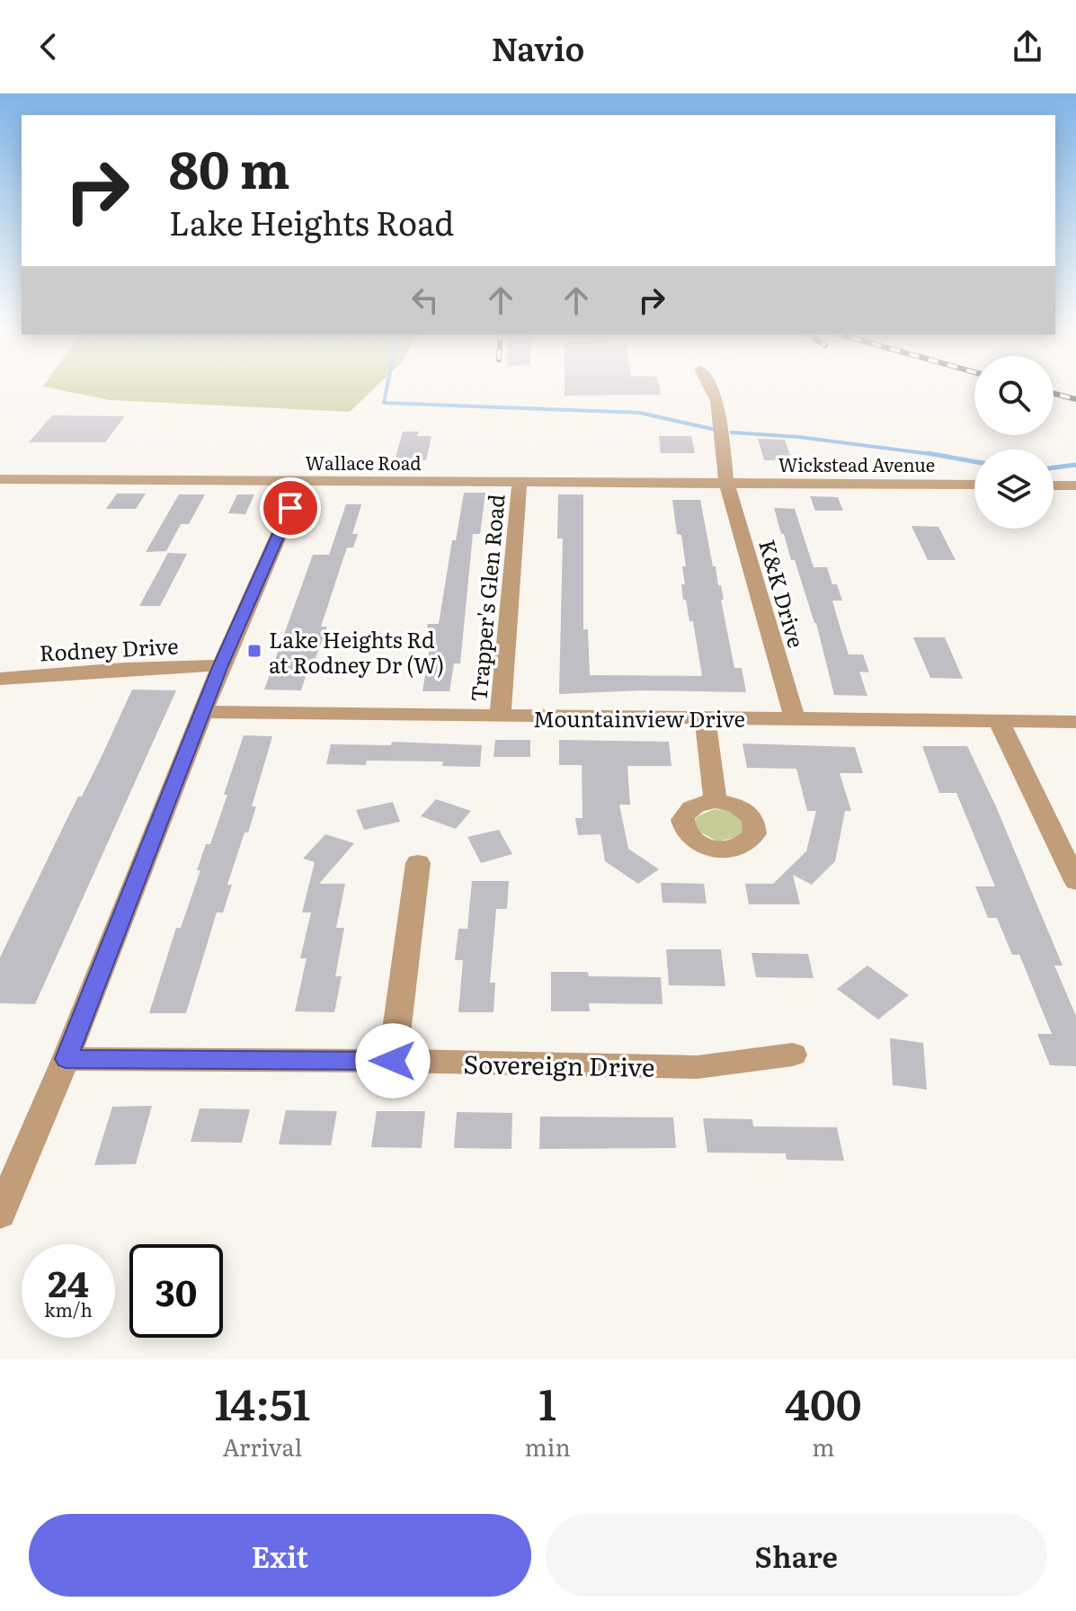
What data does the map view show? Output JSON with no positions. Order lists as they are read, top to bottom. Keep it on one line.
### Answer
{"streets":{"street":["Wallace Road","Wickstead Avenue","K&K Drive","Trapper's Glen Road","Rodney Drive","Mountainview Drive","Sovereign Drive"]},"crossings":[["Wallace Road","Wickstead Avenue"],["Wallace Road","K&K Drive"],["Wallace Road","Trapper's Glen Road"],["Wickstead Avenue","K&K Drive"],["K&K Drive","Mountainview Drive"],["Trapper's Glen Road","Mountainview Drive"]],"places":{"transit":["Lake Heights Rd at Rodney Dr (W)"]},"page":{"header":"Navio","turn":["80 m","Lake Heights Road"],"speed":"24 km/h","limit":"30","eta":["14:51","Arrival","1","min","400","m"],"buttons":["Exit","Share"]}}
